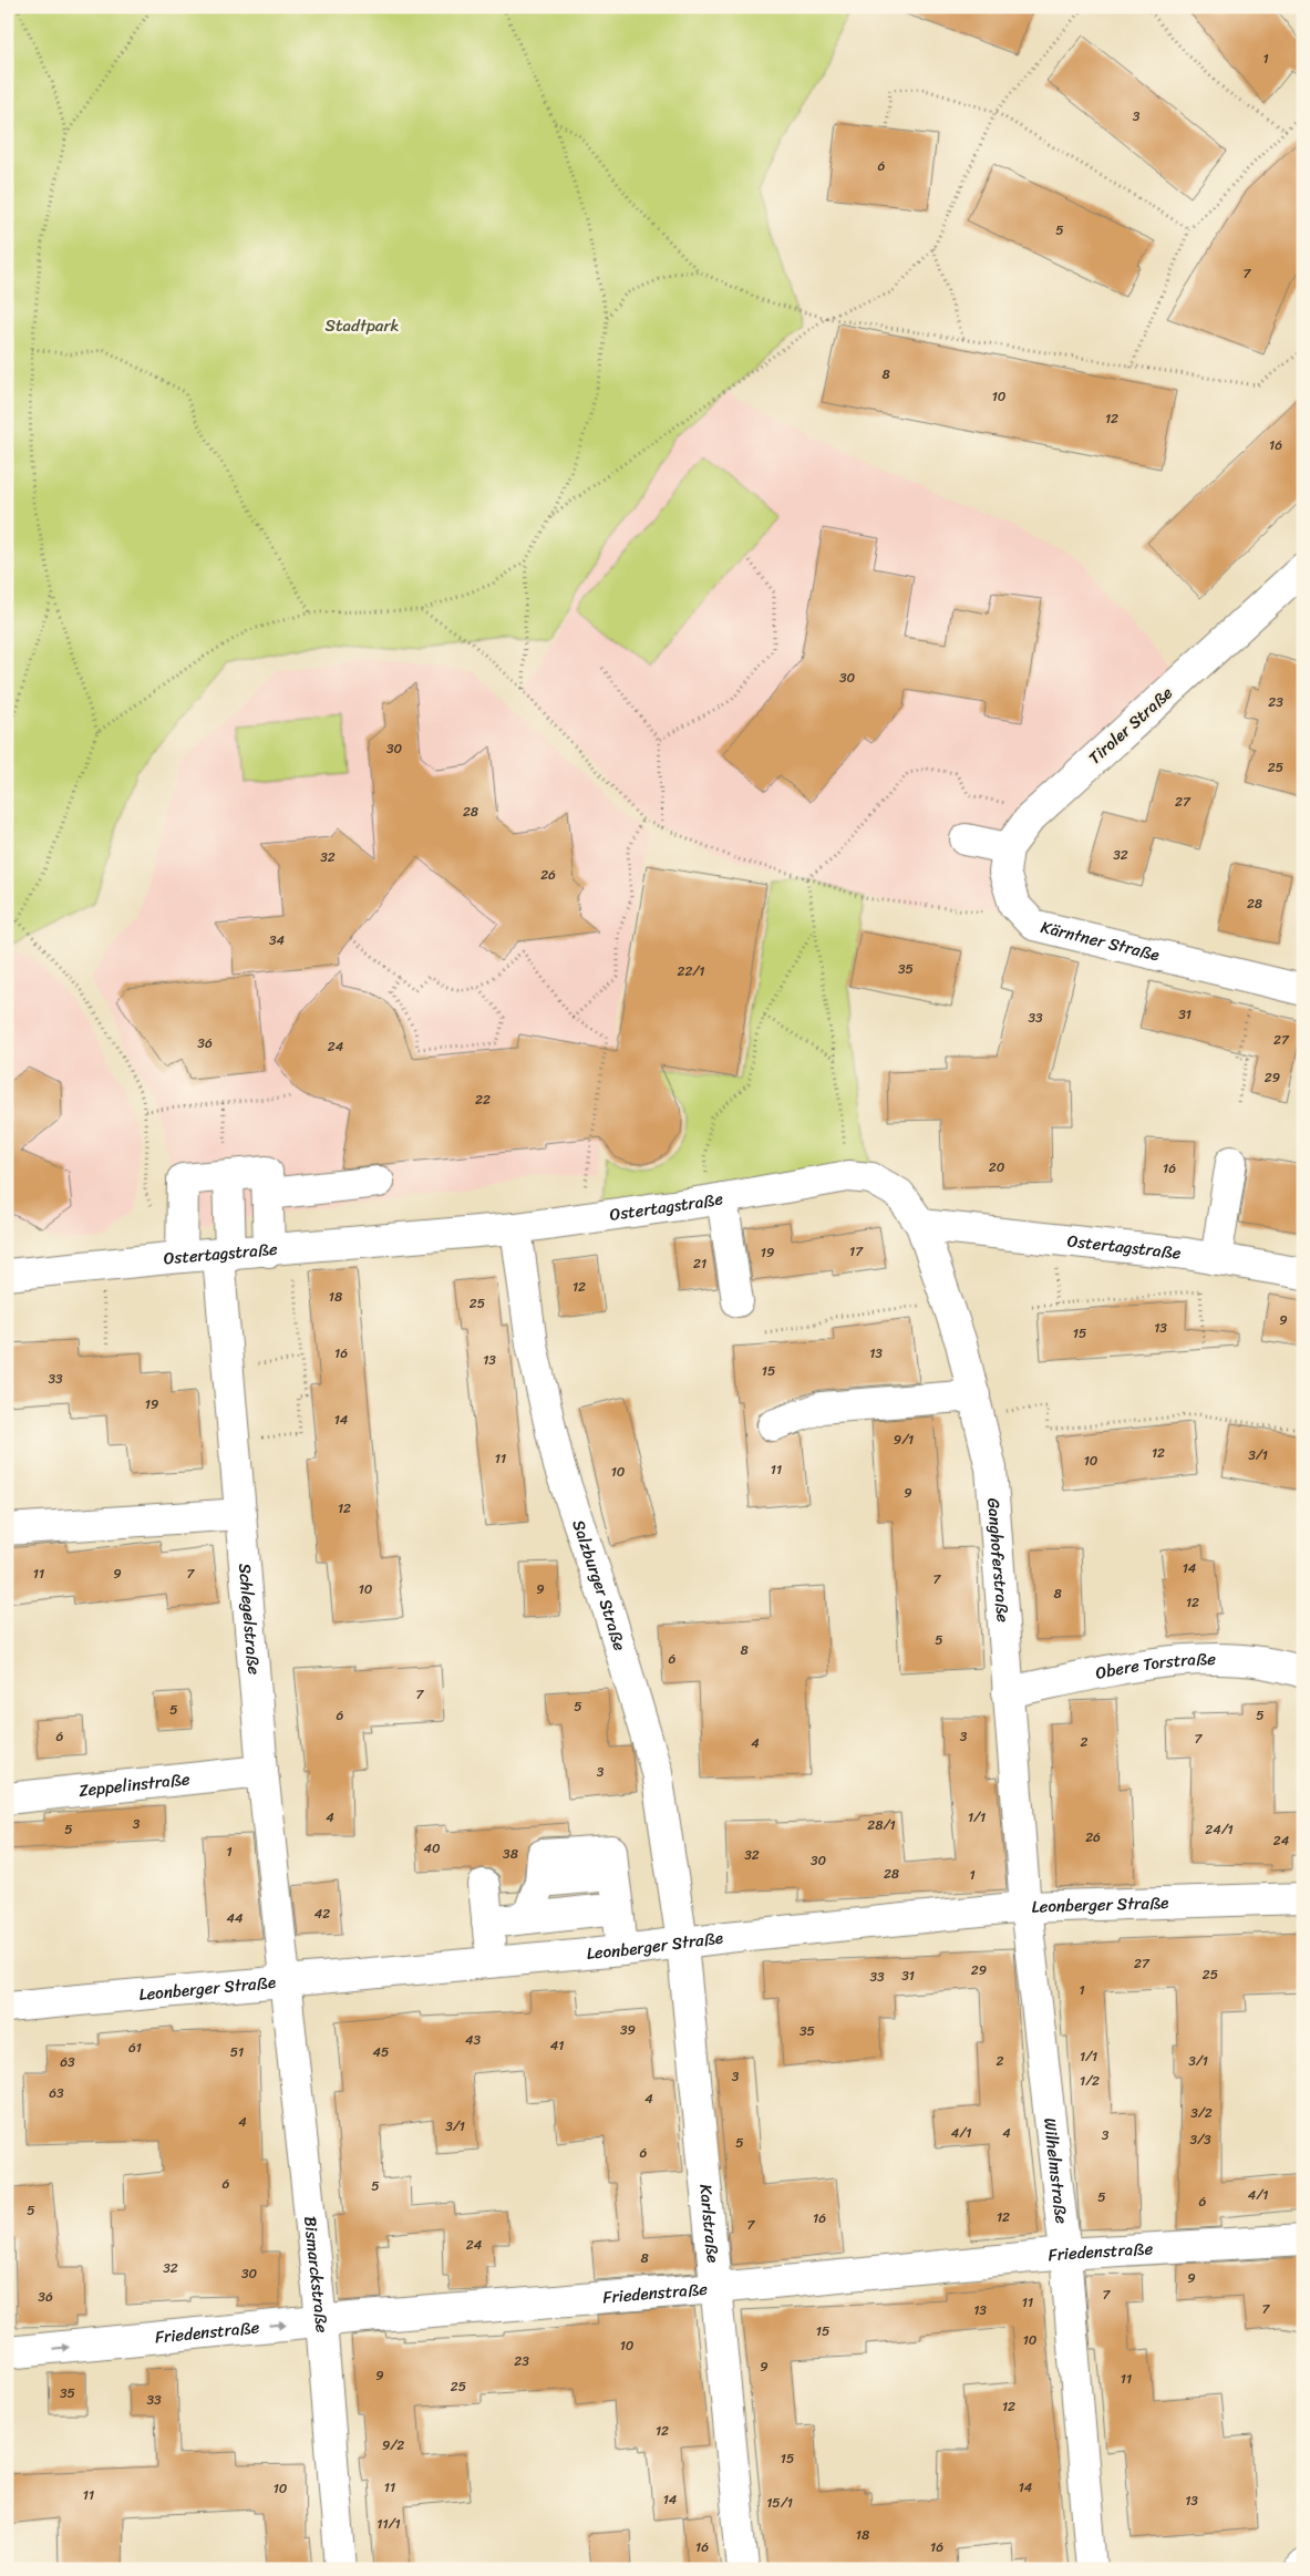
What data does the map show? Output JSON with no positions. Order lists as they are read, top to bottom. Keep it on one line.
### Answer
{"streets":{"street":["Tiroler Straße","Kärntner Straße","Ostertagstraße","Ganghoferstraße","Salzburger Straße","Schlegelstraße","Obere Torstraße","Zeppelinstraße","Leonberger Straße","Wilhelmstraße","Karlstraße","Friedenstraße","Bismarckstraße"]},"crossings":[["Ostertagstraße","Ganghoferstraße"],["Ostertagstraße","Salzburger Straße"],["Ostertagstraße","Schlegelstraße"],["Ganghoferstraße","Obere Torstraße"],["Ganghoferstraße","Leonberger Straße"],["Ganghoferstraße","Wilhelmstraße"],["Salzburger Straße","Leonberger Straße"],["Salzburger Straße","Karlstraße"],["Schlegelstraße","Zeppelinstraße"],["Schlegelstraße","Leonberger Straße"],["Schlegelstraße","Bismarckstraße"],["Leonberger Straße","Wilhelmstraße"],["Leonberger Straße","Karlstraße"],["Leonberger Straße","Bismarckstraße"],["Wilhelmstraße","Friedenstraße"],["Karlstraße","Friedenstraße"],["Friedenstraße","Bismarckstraße"]],"parks":["Stadtpark"],"house_numbers":["1","3","6","5","7","8","10","12","16","30","23","30","25","27","28","32","32","26","28","34","35","22/1","31","33","27","36","24","29","22","20","16","17","19","21","12","18","25","9","13","15","16","13","13","15","33","19","14","9/1","12","3/1","11","10","11","10","9","12","14","11","9","7","7","10","9","8","12","5","8","6","7","5","5","6","5","6","3","7","2","4","3","4","1/1","3","28/1","5","24/1","26","24","40","1","38","32","30","28","1","42","44","27","29","25","31","33","1","39","35","43","41","61","51","45","1/1","2","3/1","63","3","1/2","63","4","3/2","4","3/1","4/1","4","3","3/3","5","6","6","5","4/1","5","6","5","12","16","7","24","8","32","30","9","7","36","11","7","13","15","10","10","23","9","9","11","25","35","33","12","12","9/2","15","11","14","10","11","14","13","15/1","11/1","18","16","16"]}
